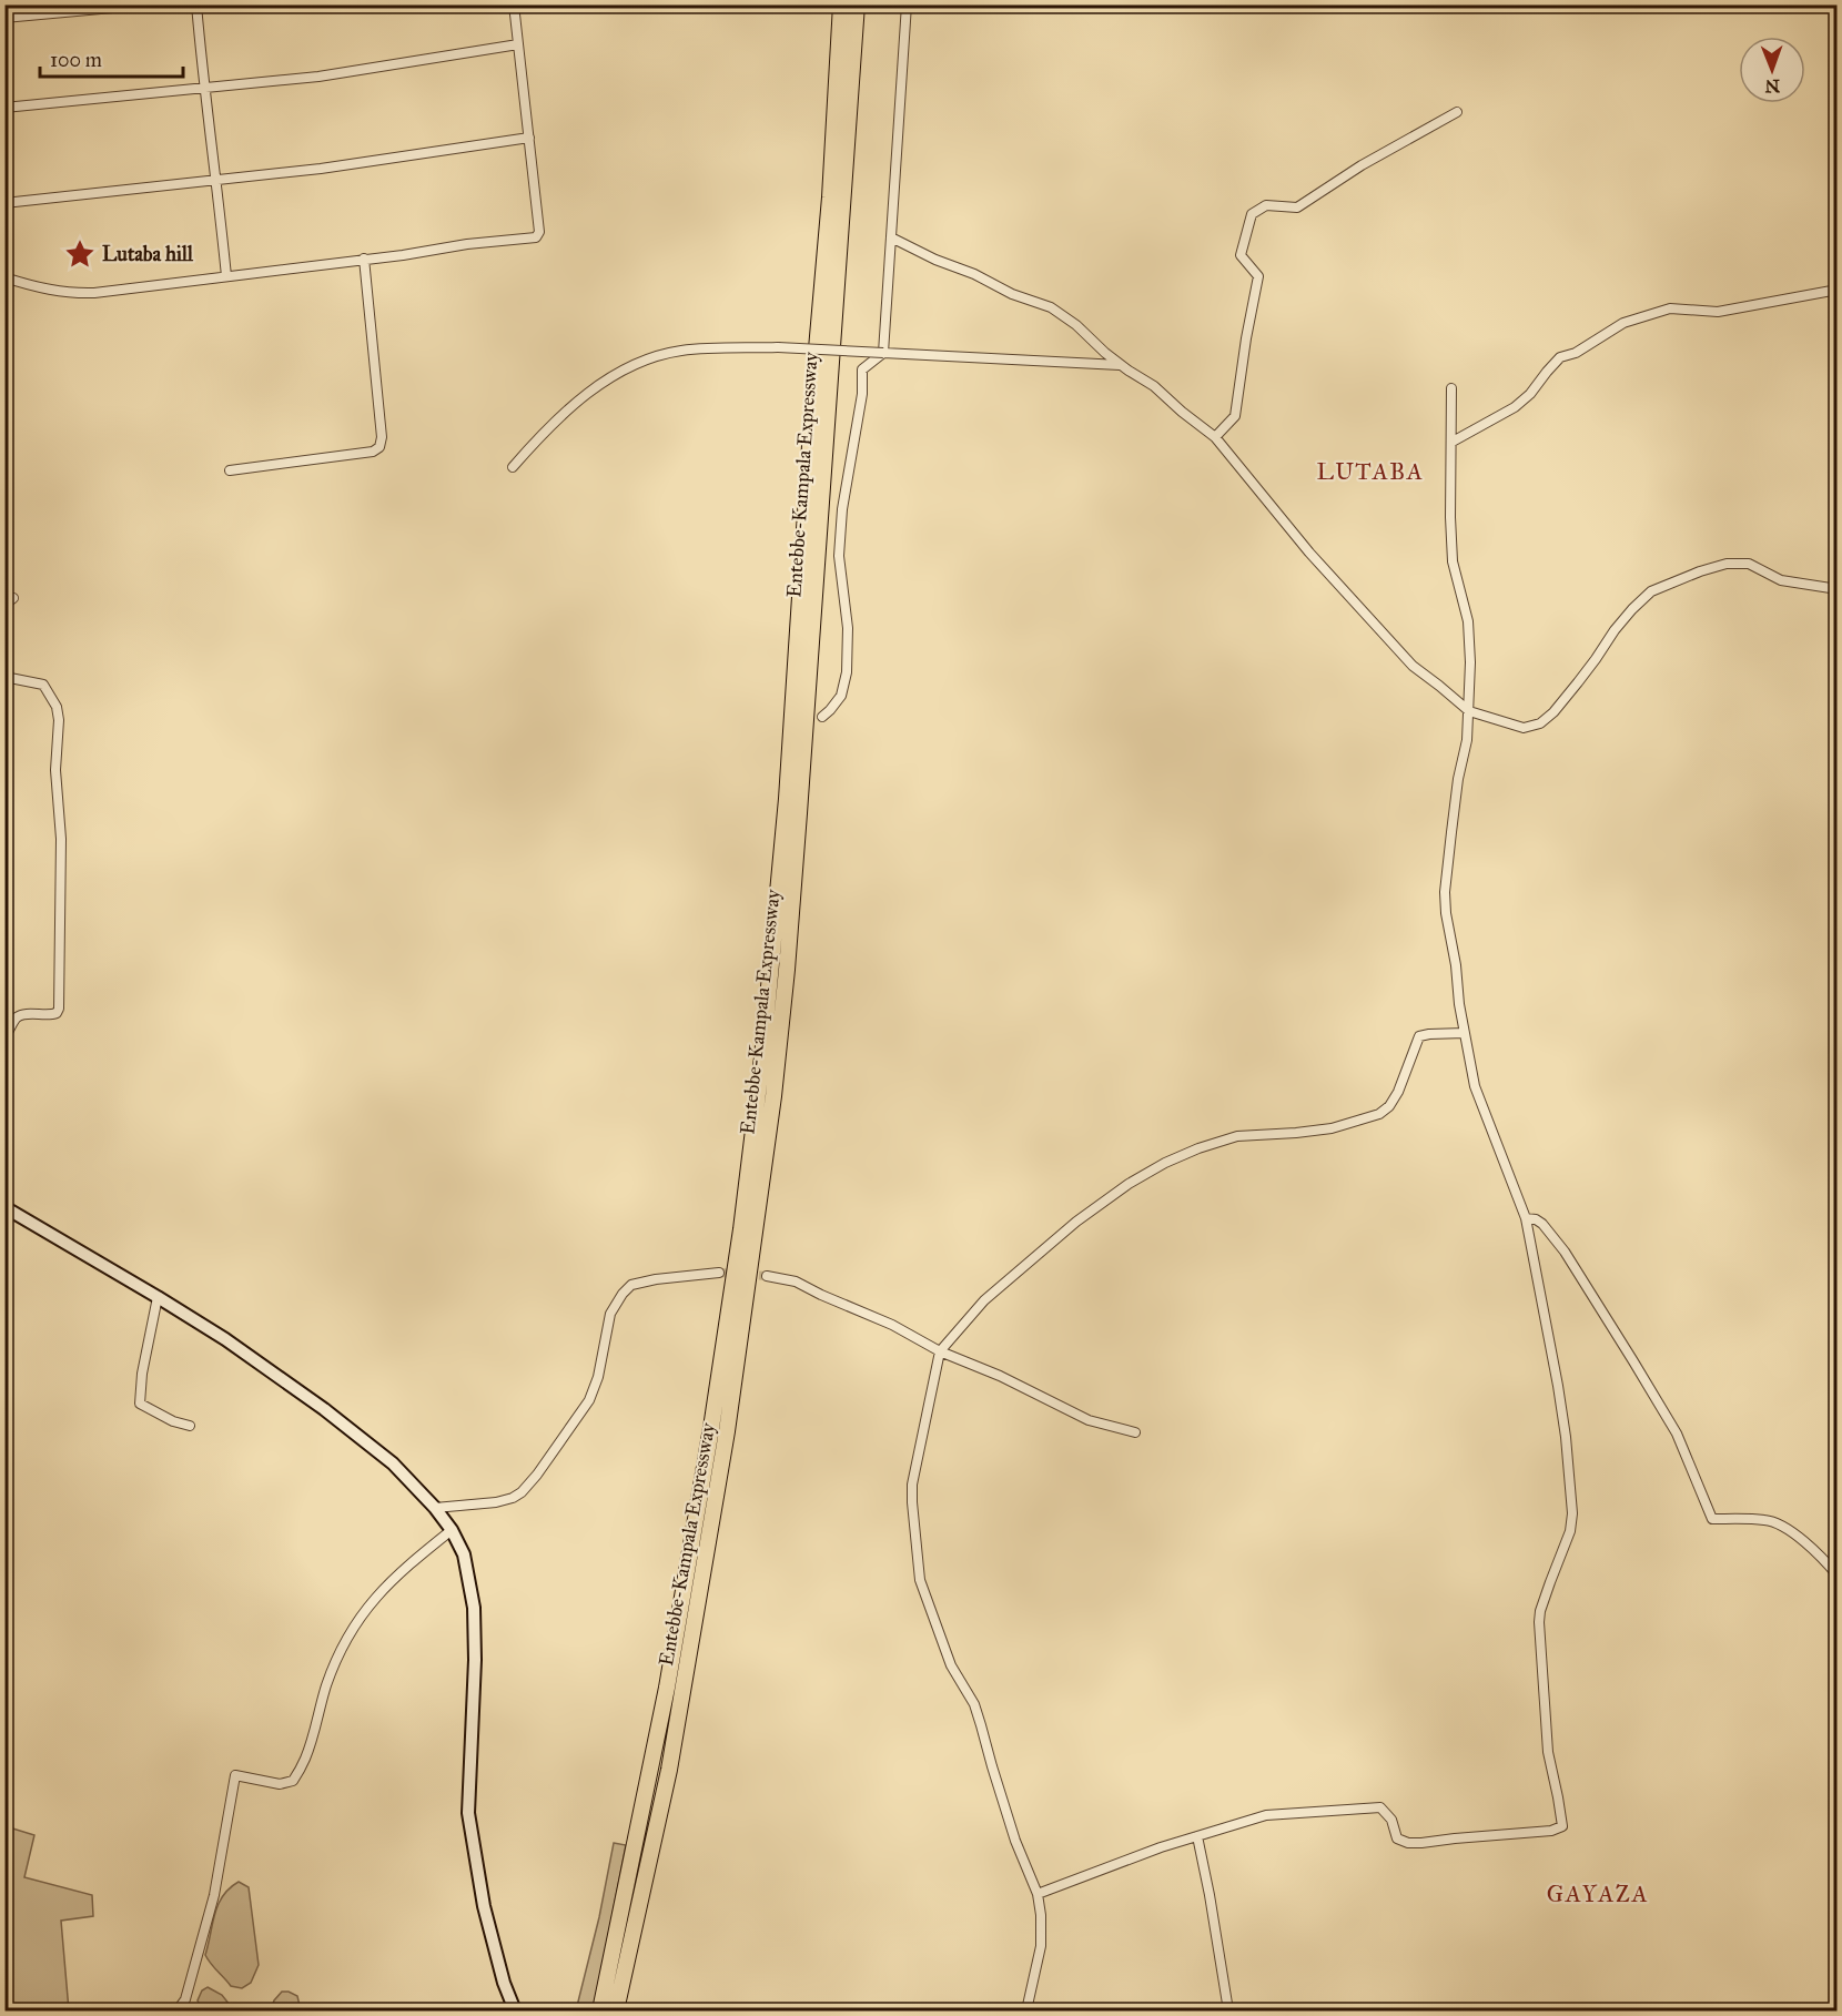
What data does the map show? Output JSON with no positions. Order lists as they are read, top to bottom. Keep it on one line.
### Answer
{"streets":{"highway":["Entebbe-Kampala Expressway"]},"districts":["LUTABA","GAYAZA"],"places":{"place":["Lutaba hill"]},"scale_bar":"100 m","north":"bottom"}
